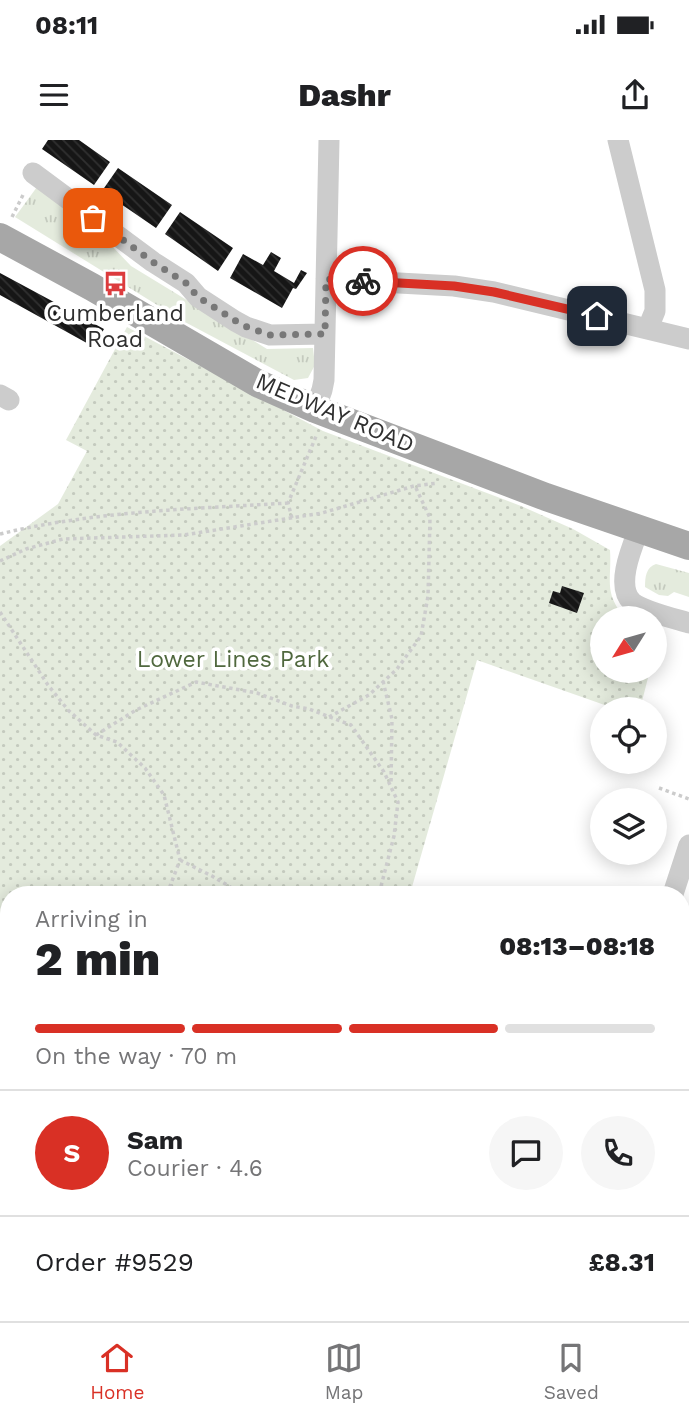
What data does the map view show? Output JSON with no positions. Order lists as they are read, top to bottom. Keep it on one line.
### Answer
{"streets":{"main road":["MEDWAY ROAD"]},"parks":["Lower Lines Park"],"places":{"bus stop":["Cumberland Road"]},"north":"bottom left","page":{"status":"08:11","header":"Dashr","heading":["2 min","Arriving in","08:13–08:18"],"panel":["Sam","Courier · 4.6","Order #9529","£8.31"],"bar":"On the way · 70 m","round":"S","tabs":["Home","Map","Saved"]}}
